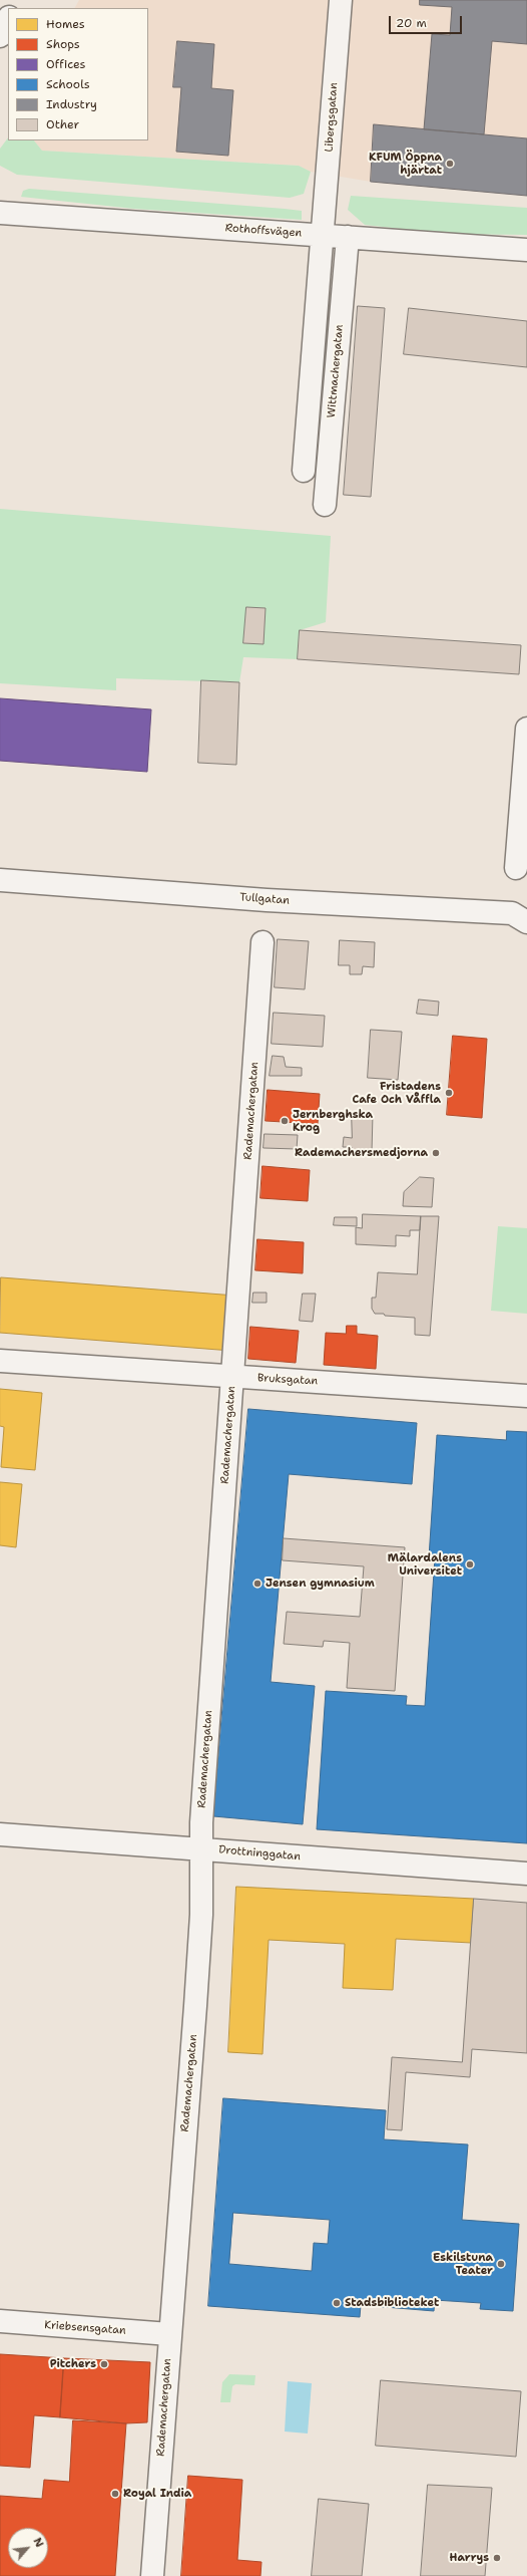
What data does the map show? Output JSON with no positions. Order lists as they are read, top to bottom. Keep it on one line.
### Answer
{"streets":{"street":["Libergsgatan","Rothoffsvägen","Wittmachergatan","Tullgatan","Rademachergatan","Bruksgatan","Drottninggatan","Kriebsensgatan"]},"crossings":[["Libergsgatan","Rothoffsvägen"],["Rothoffsvägen","Wittmachergatan"],["Rademachergatan","Bruksgatan"],["Rademachergatan","Drottninggatan"],["Rademachergatan","Kriebsensgatan"]],"places":["KFUM Öppna hjärtat","Fristadens Cafe Och Våffla","Jernberghska Krog","Rademachersmedjorna","Mälardalens Universitet","Jensen gymnasium","Eskilstuna Teater","Stadsbiblioteket","Pitchers","Royal India","Harrys"],"legend":["Homes","Shops","Offices","Schools","Industry","Other"],"scale_bar":"20 m","north":"top right"}
